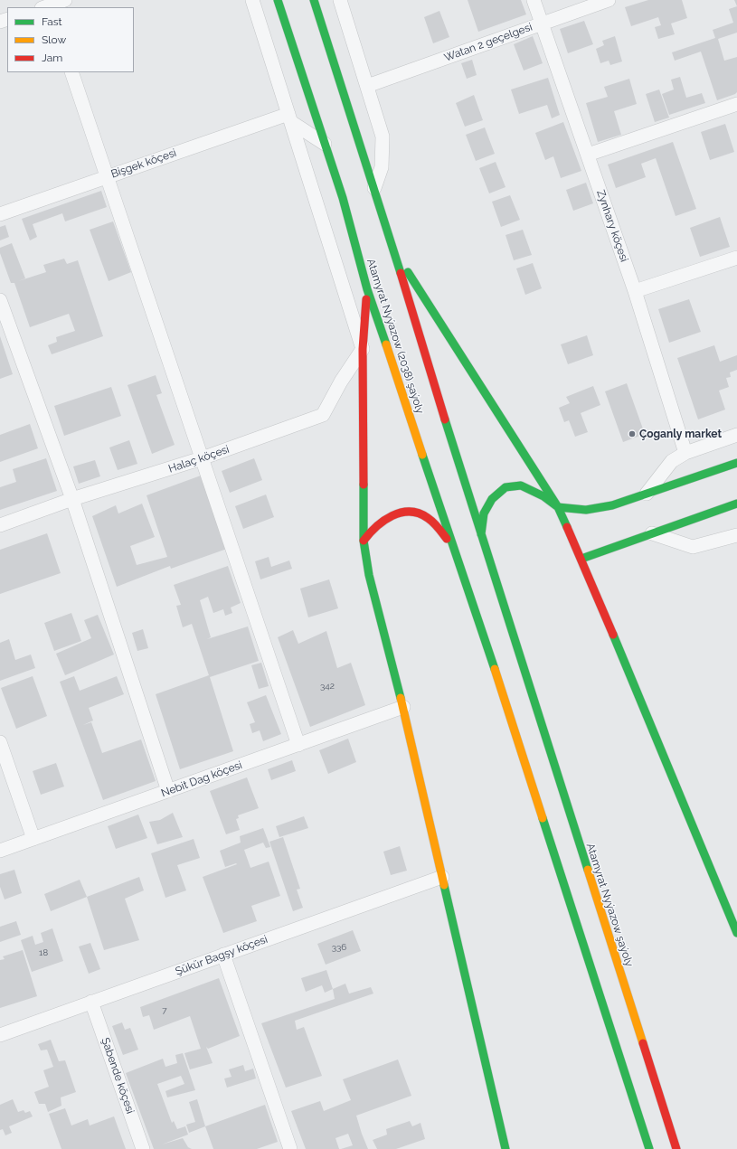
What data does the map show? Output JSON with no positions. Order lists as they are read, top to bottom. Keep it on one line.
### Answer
{"streets":{"main road":["Atamyrat Nyýazow (2038) şaýoly","Atamyrat Nyýazow şaýoly"],"street":["Watan 2 geçelgesi","Bişgek köçesi","Zynhary köçesi","Halaç köçesi","Nebit Dag köçesi","Şükür Bagşy köçesi","Şabende köçesi"]},"crossings":[["Watan 2 geçelgesi","Zynhary köçesi"],["Atamyrat Nyýazow (2038) şaýoly","Atamyrat Nyýazow şaýoly"],["Şükür Bagşy köçesi","Şabende köçesi"]],"places":["Çoganly market"],"house_numbers":["342","336","18","7"],"legend":["Fast","Slow","Jam"]}
